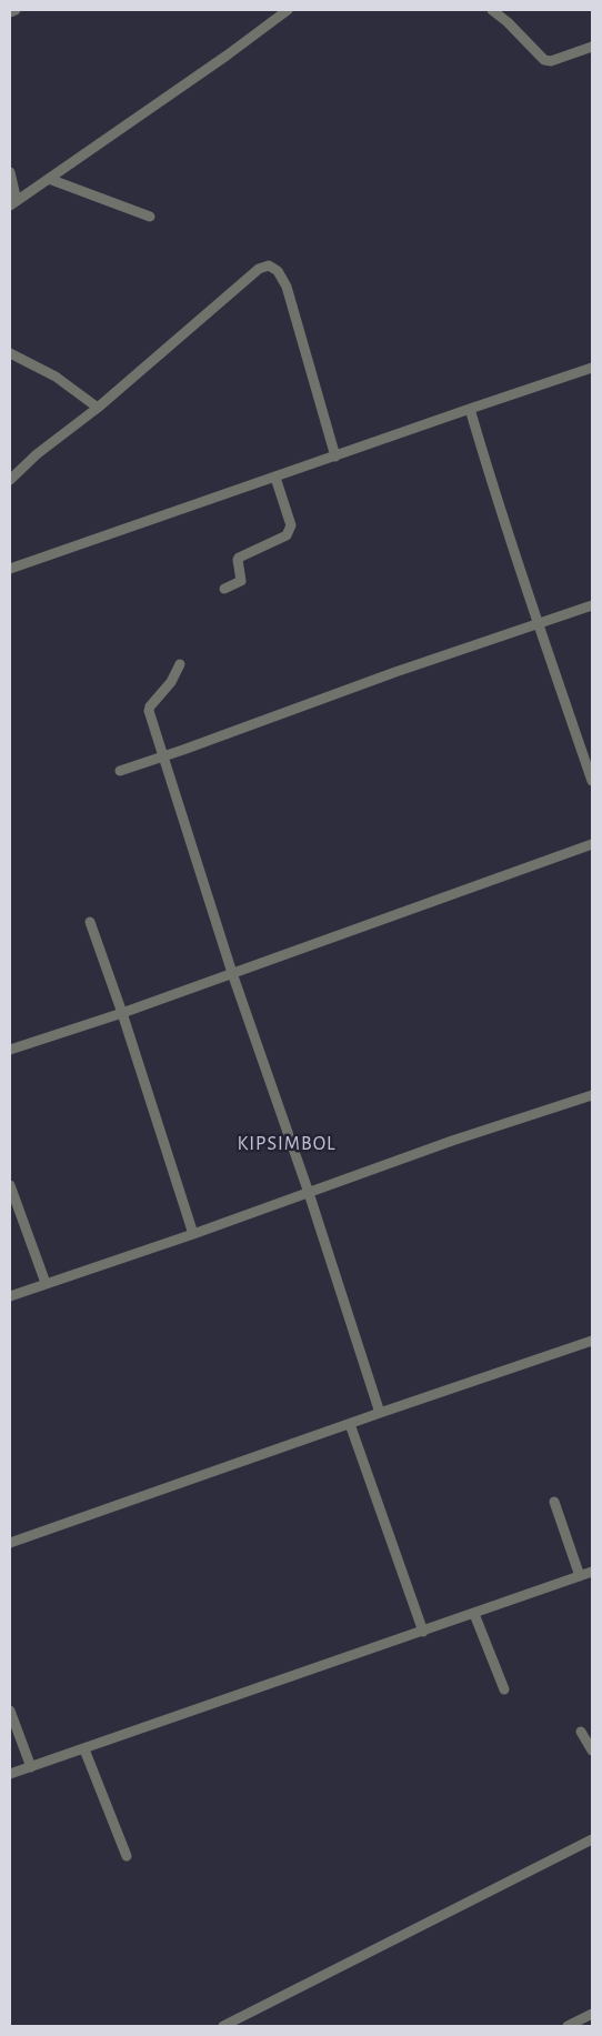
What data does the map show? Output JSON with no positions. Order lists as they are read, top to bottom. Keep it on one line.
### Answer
{"districts":["KIPSIMBOL"]}
